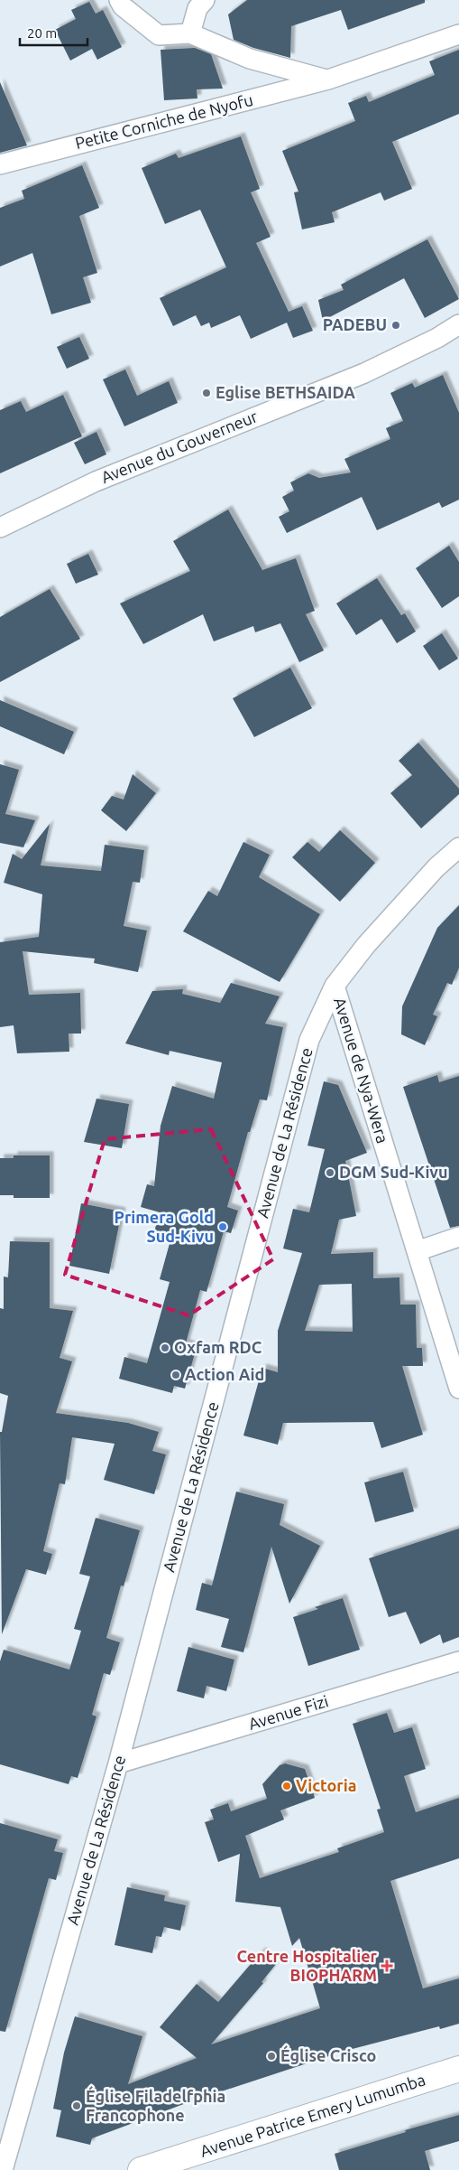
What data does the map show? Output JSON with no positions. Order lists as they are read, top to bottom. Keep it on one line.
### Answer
{"streets":{"main road":["Avenue Patrice Emery Lumumba"],"street":["Petite Corniche de Nyofu","Avenue du Gouverneur","Avenue de Nya-Wera","Avenue de La Résidence","Avenue Fizi"]},"crossings":[["Avenue de Nya-Wera","Avenue de La Résidence"],["Avenue de La Résidence","Avenue Fizi"]],"places":{"other":["PADEBU","Eglise BETHSAIDA","DGM Sud-Kivu","Primera Gold Sud-Kivu","Oxfam RDC","Action Aid","Victoria","Église Crisco","Église Filadelfphia Francophone"],"health":["Centre Hospitalier BIOPHARM"]},"scale_bar":"20 m"}
